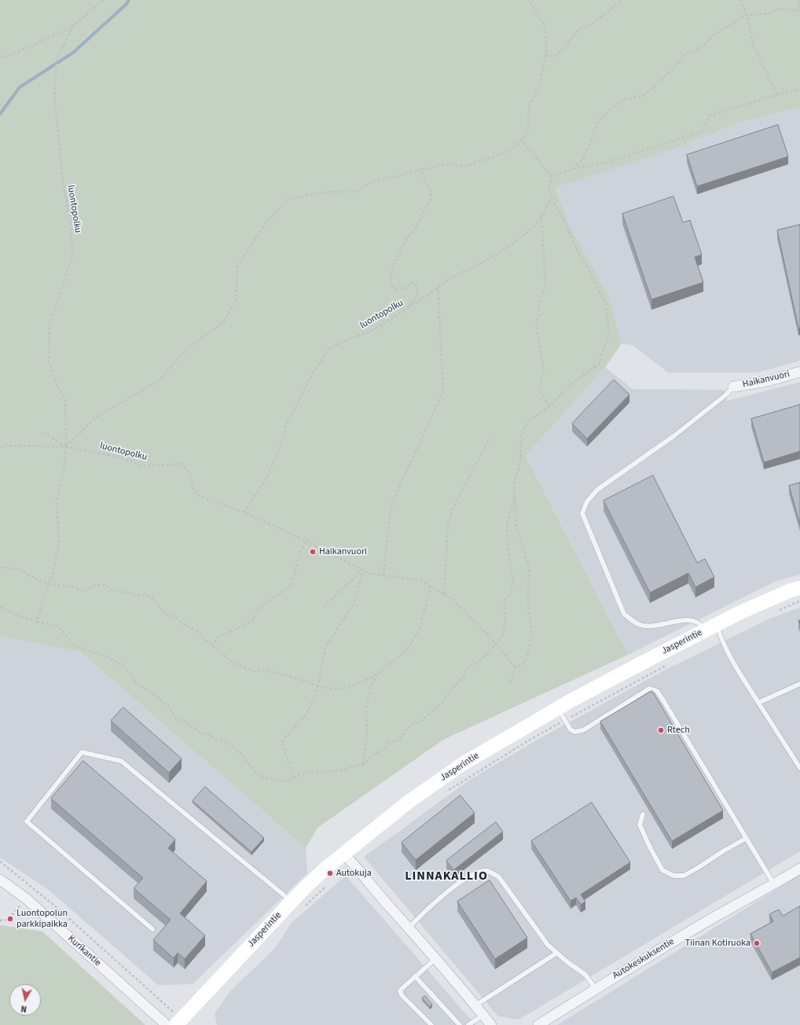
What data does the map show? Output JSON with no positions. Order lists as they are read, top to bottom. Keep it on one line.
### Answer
{"streets":{"main road":["Jasperintie"],"street":["Haikanvuori","Kurikantie","Autokeskuksentie"],"path":["luontopolku"]},"districts":["LINNAKALLIO"],"places":["Haikanvuori","Rtech","Autokuja","Luontopolun parkkipaikka","Tiinan Kotiruoka"],"north":"bottom"}
